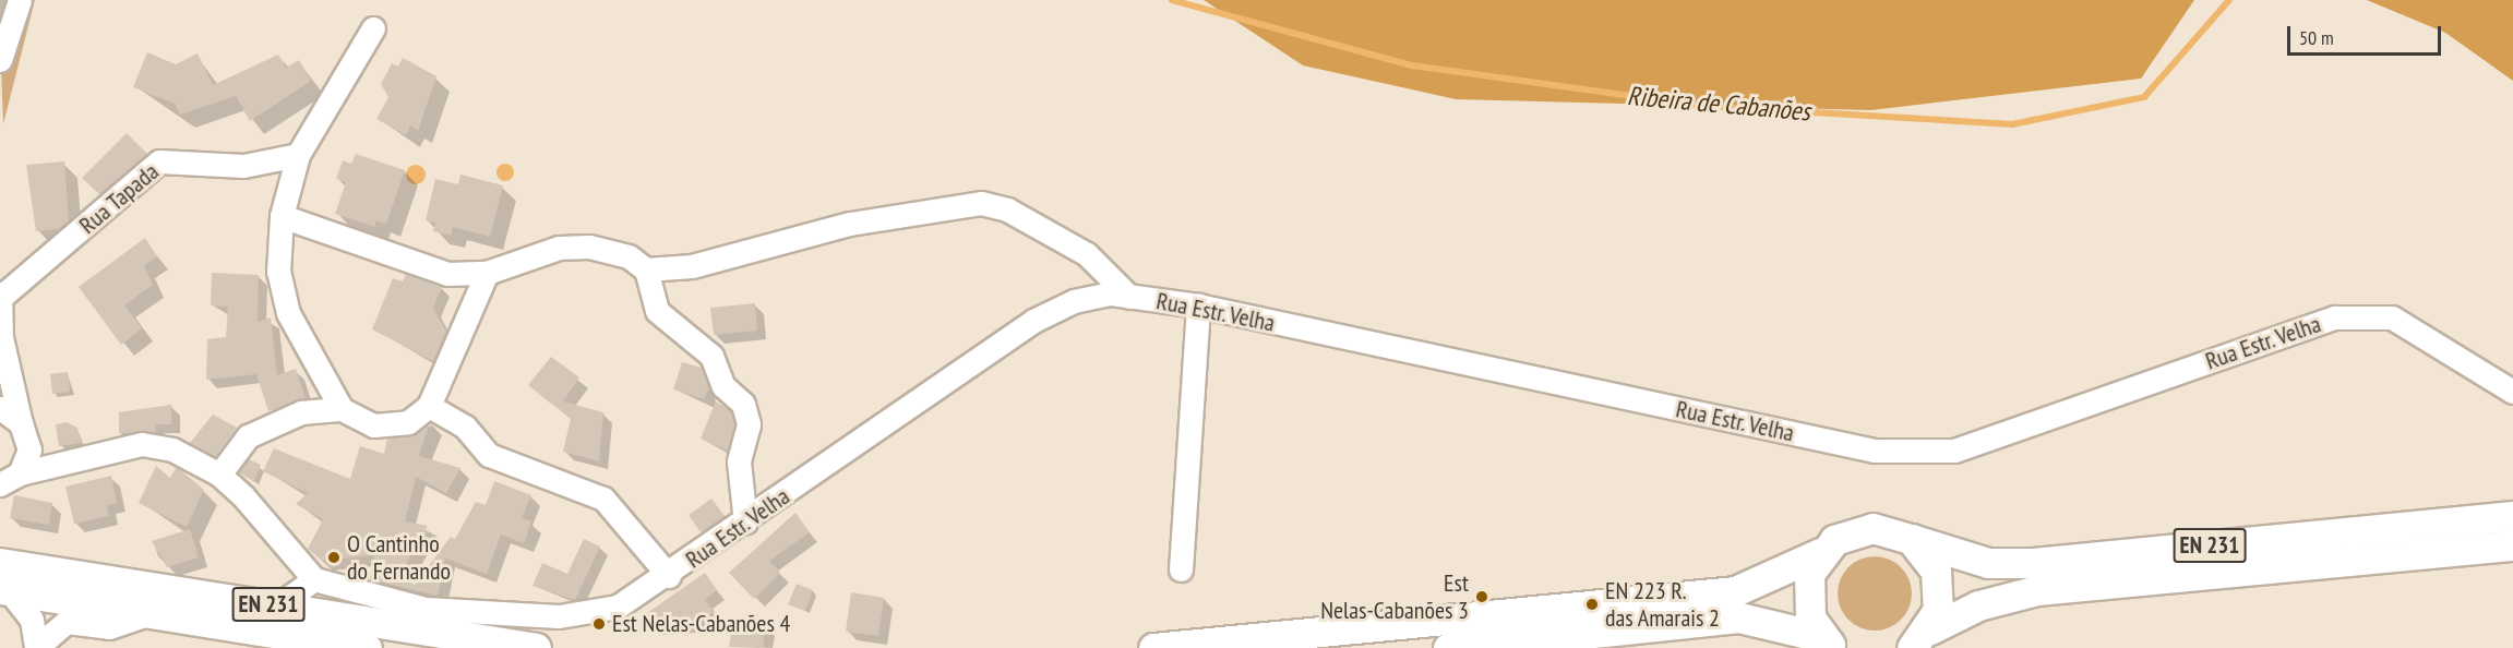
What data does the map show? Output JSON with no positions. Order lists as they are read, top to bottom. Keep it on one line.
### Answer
{"streets":{"main road":["EN 231"],"street":["Rua Tapada","Rua Estr. Velha"]},"water":["Ribeira de Cabanões"],"places":["O Cantinho do Fernando","Est Nelas-Cabanões 3","EN 223 R. das Amarais 2","Est Nelas-Cabanões 4"],"scale_bar":"50 m"}
